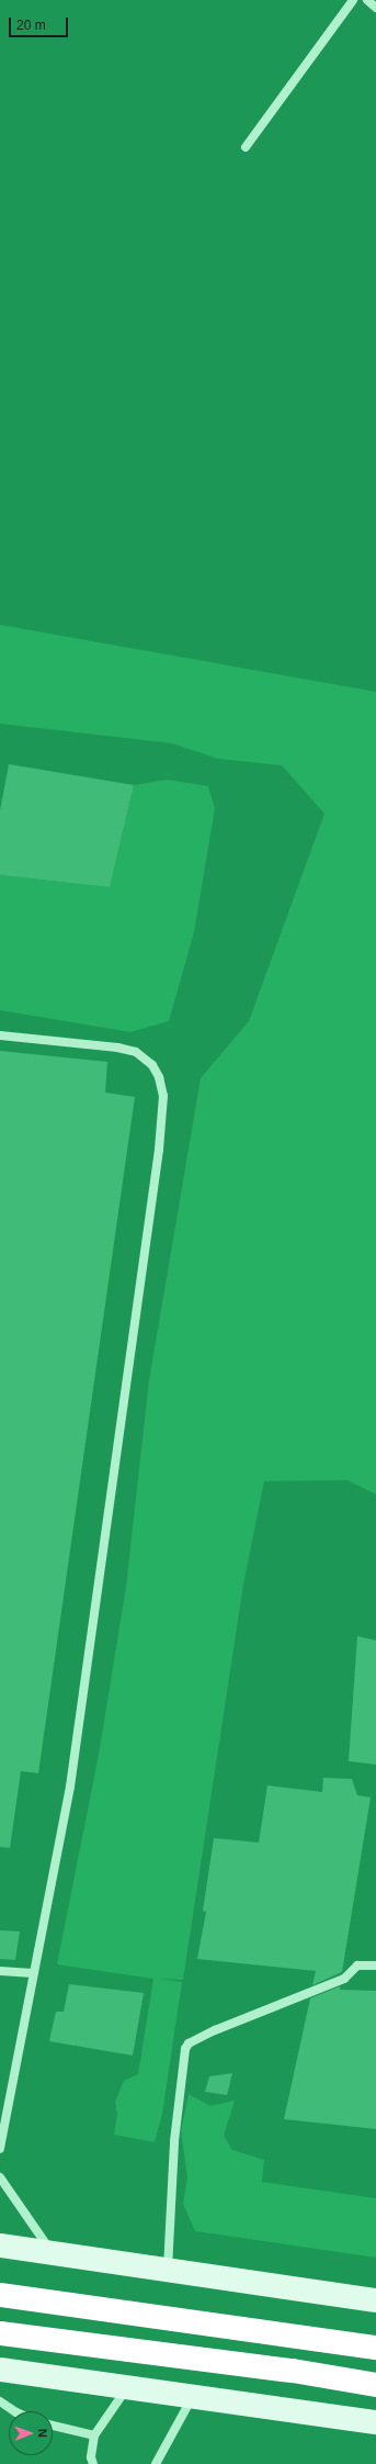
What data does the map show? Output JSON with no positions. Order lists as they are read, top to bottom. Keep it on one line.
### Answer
{"scale_bar":"20 m","north":"right"}
